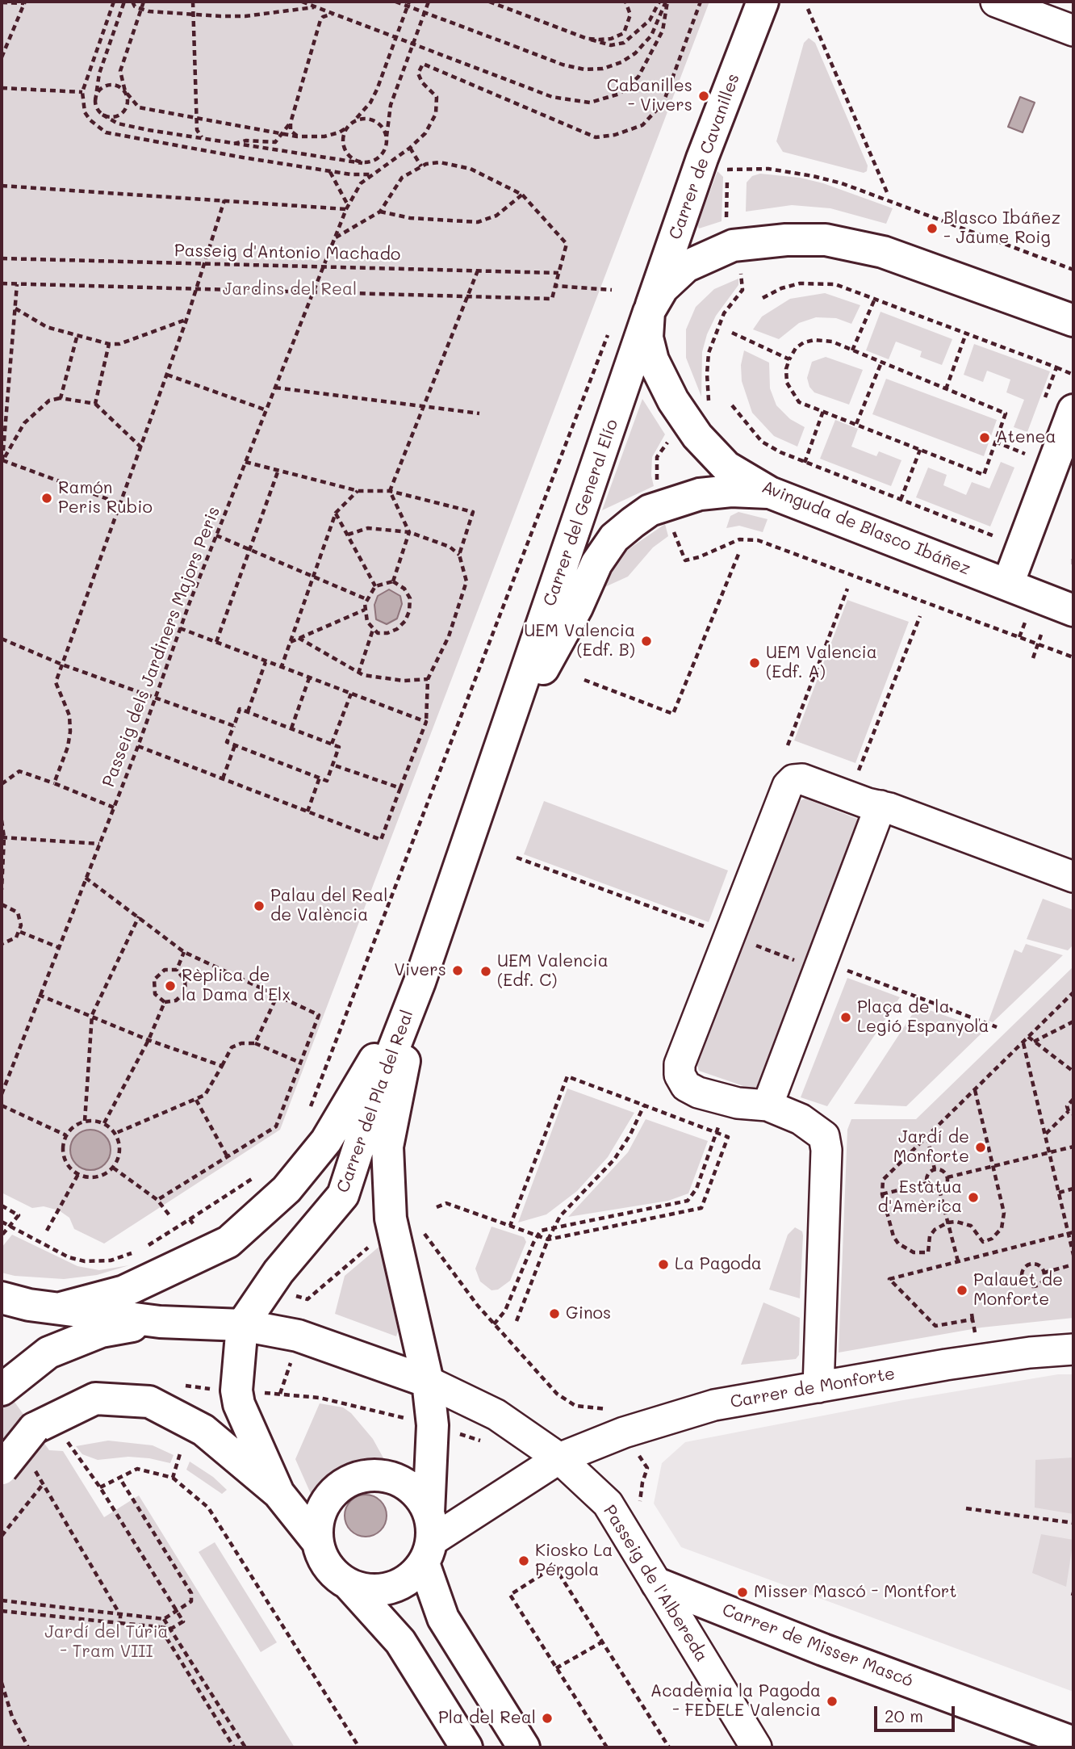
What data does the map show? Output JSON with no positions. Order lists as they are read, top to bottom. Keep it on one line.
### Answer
{"streets":{"main road":["Carrer de Cavanilles","Carrer del General Elío","Avinguda de Blasco Ibáñez","Carrer del Pla del Real","Carrer de Misser Mascó"],"street":["Carrer de Monforte","Passeig de l'Albereda"],"path":["Passeig d'Antonio Machado","Passeig dels Jardiners Majors Peris"]},"crossings":[["Carrer de Cavanilles","Carrer del General Elío"],["Carrer de Cavanilles","Avinguda de Blasco Ibáñez"],["Passeig d'Antonio Machado","Passeig dels Jardiners Majors Peris"],["Carrer del General Elío","Avinguda de Blasco Ibáñez"],["Carrer del General Elío","Carrer del Pla del Real"],["Carrer de Monforte","Passeig de l'Albereda"],["Passeig de l'Albereda","Carrer de Misser Mascó"]],"parks":["Jardins del Real","Jardí del Túria - Tram VIII"],"places":["Cabanilles - Vivers","Blasco Ibáñez - Jaume Roig","Atenea","Ramón Peris Rubio","UEM Valencia (Edf. B)","UEM Valencia (Edf. A)","Palau del Real de València","Vivers","UEM Valencia (Edf. C)","Rèplica de la Dama d'Elx","Plaça de la Legió Espanyola","Jardí de Monforte","Estàtua d'Amèrica","La Pagoda","Palauet de Monforte","Ginos","Kiosko La Pérgola","Misser Mascó - Montfort","Academia la Pagoda - FEDELE Valencia","Pla del Real"],"scale_bar":"20 m"}
